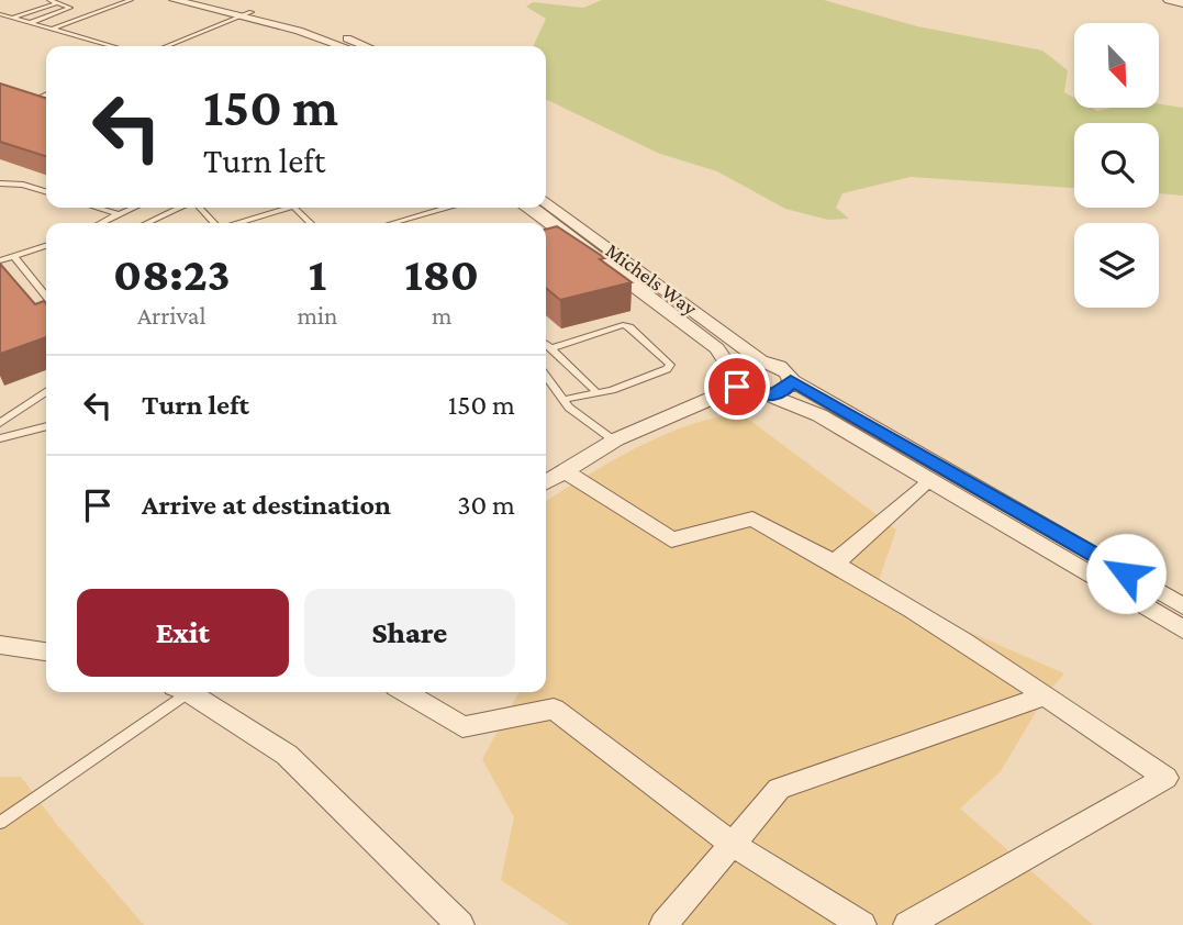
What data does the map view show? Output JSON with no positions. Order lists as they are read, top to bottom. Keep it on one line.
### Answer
{"streets":{"street":["Michels Way"]},"north":"bottom right","page":{"turn":["150 m","Turn left"],"eta":["08:23","Arrival","1","min","180","m"],"list":[{"name":"Turn left","value":"150 m"},{"name":"Arrive at destination","value":"30 m"}],"buttons":["Exit","Share"]}}
